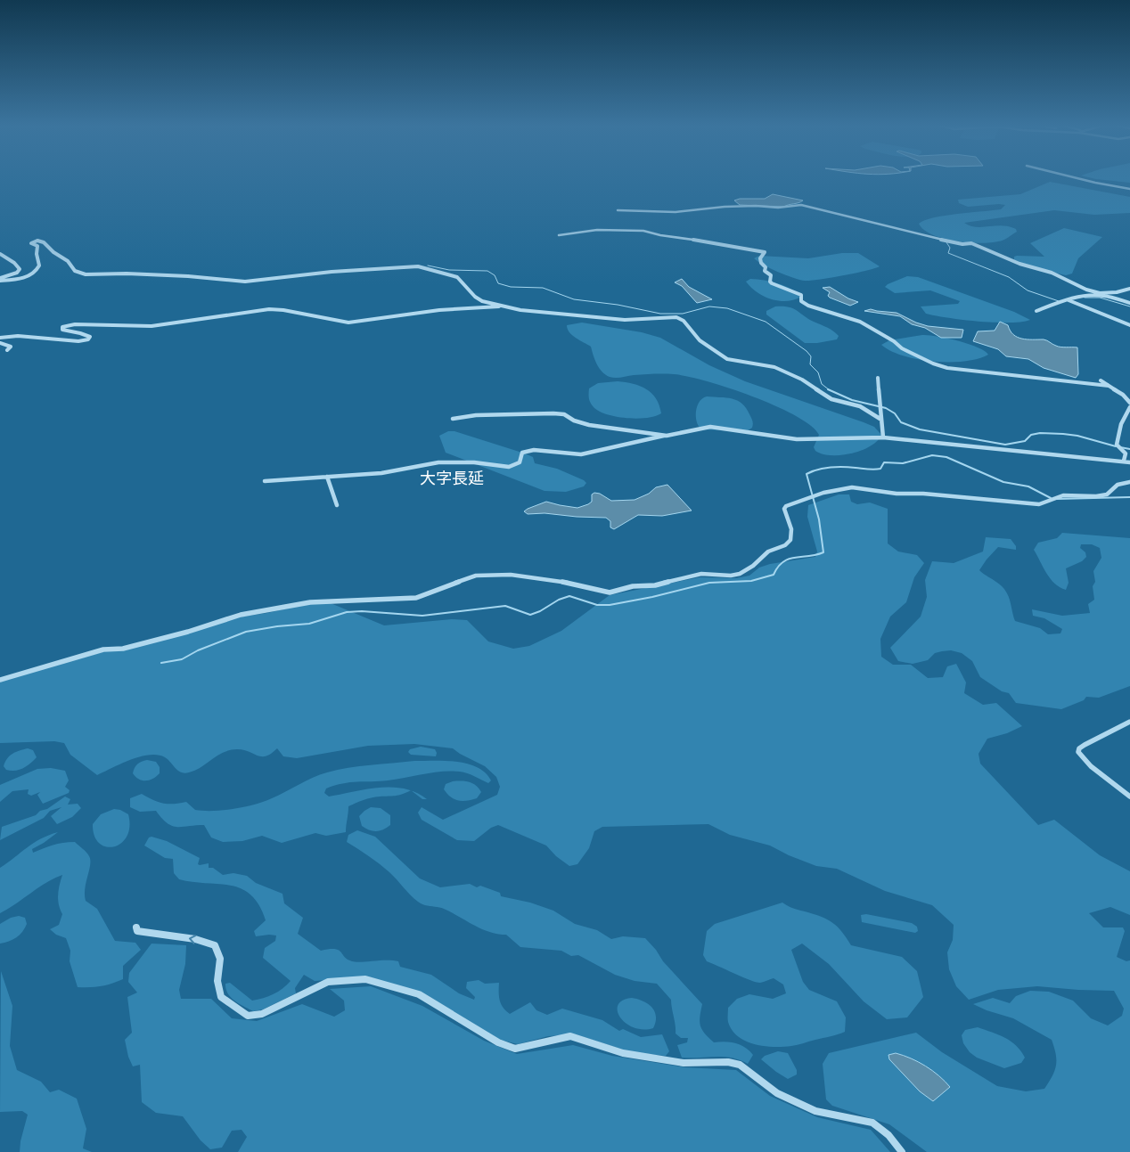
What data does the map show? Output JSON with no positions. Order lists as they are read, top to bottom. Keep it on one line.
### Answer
{"districts":["大字長延"]}
